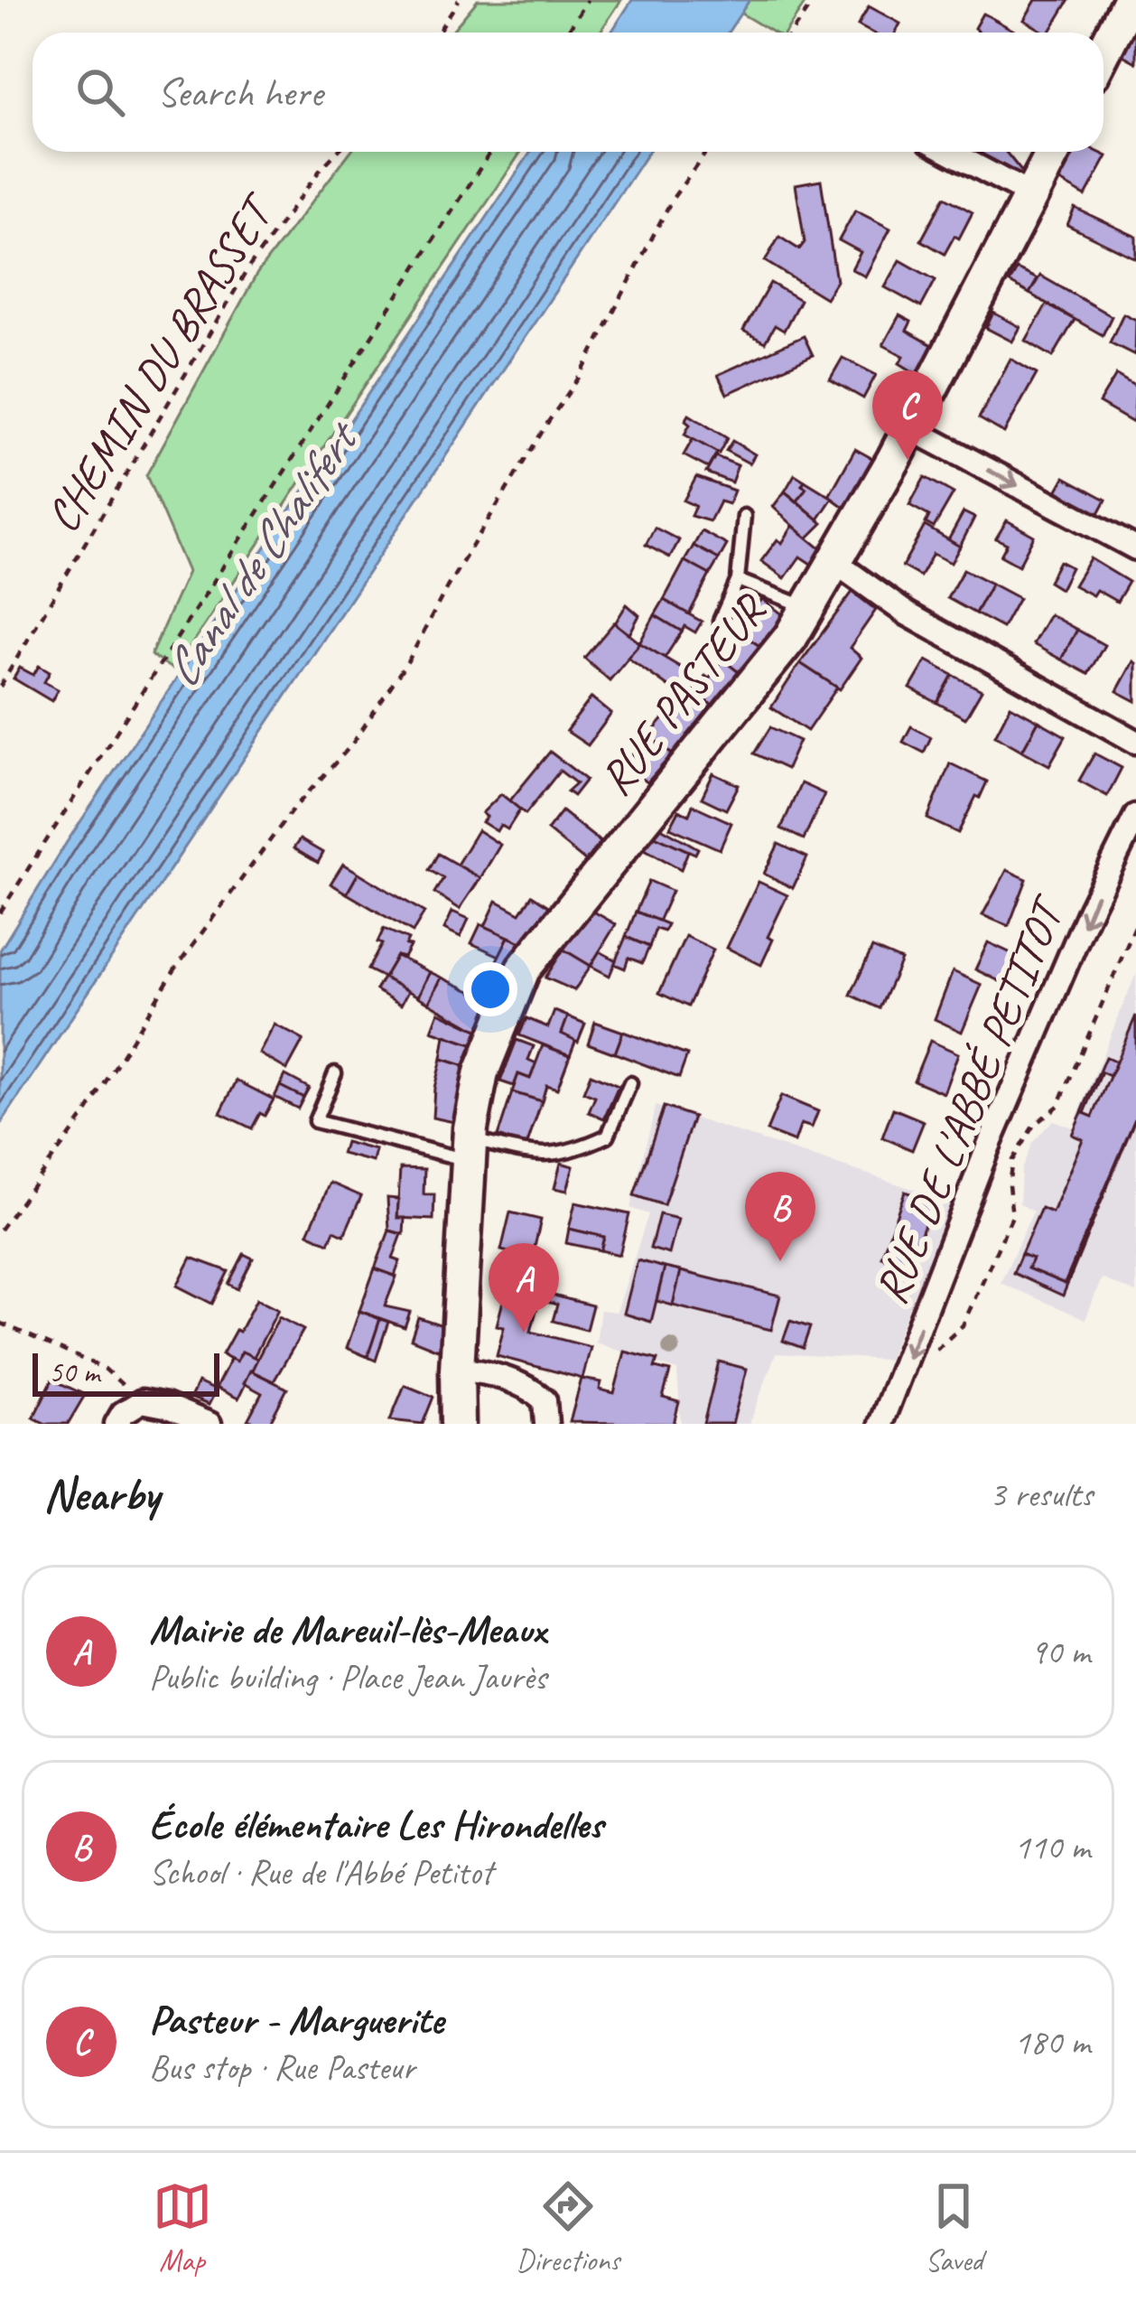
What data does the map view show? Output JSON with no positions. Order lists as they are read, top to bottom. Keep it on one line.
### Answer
{"streets":{"street":["RUE PASTEUR","RUE DE L'ABBÉ PETITOT"],"path":["CHEMIN DU BRASSET"]},"one_way":["RUE DE L'ABBÉ PETITOT"],"water":["Canal de Chalifert"],"scale_bar":"50 m","page":{"search":"Search here","pins":["C","B","A"],"scale":"50 m","heading":["Nearby","3 results"],"list":[{"mark":"A","name":"Mairie de Mareuil-lès-Meaux","note":"Public building · Place Jean Jaurès","value":"90 m"},{"mark":"B","name":"École élémentaire Les Hirondelles","note":"School · Rue de l'Abbé Petitot","value":"110 m"},{"mark":"C","name":"Pasteur - Marguerite","note":"Bus stop · Rue Pasteur","value":"180 m"}],"nav":["Map","Directions","Saved"]}}
